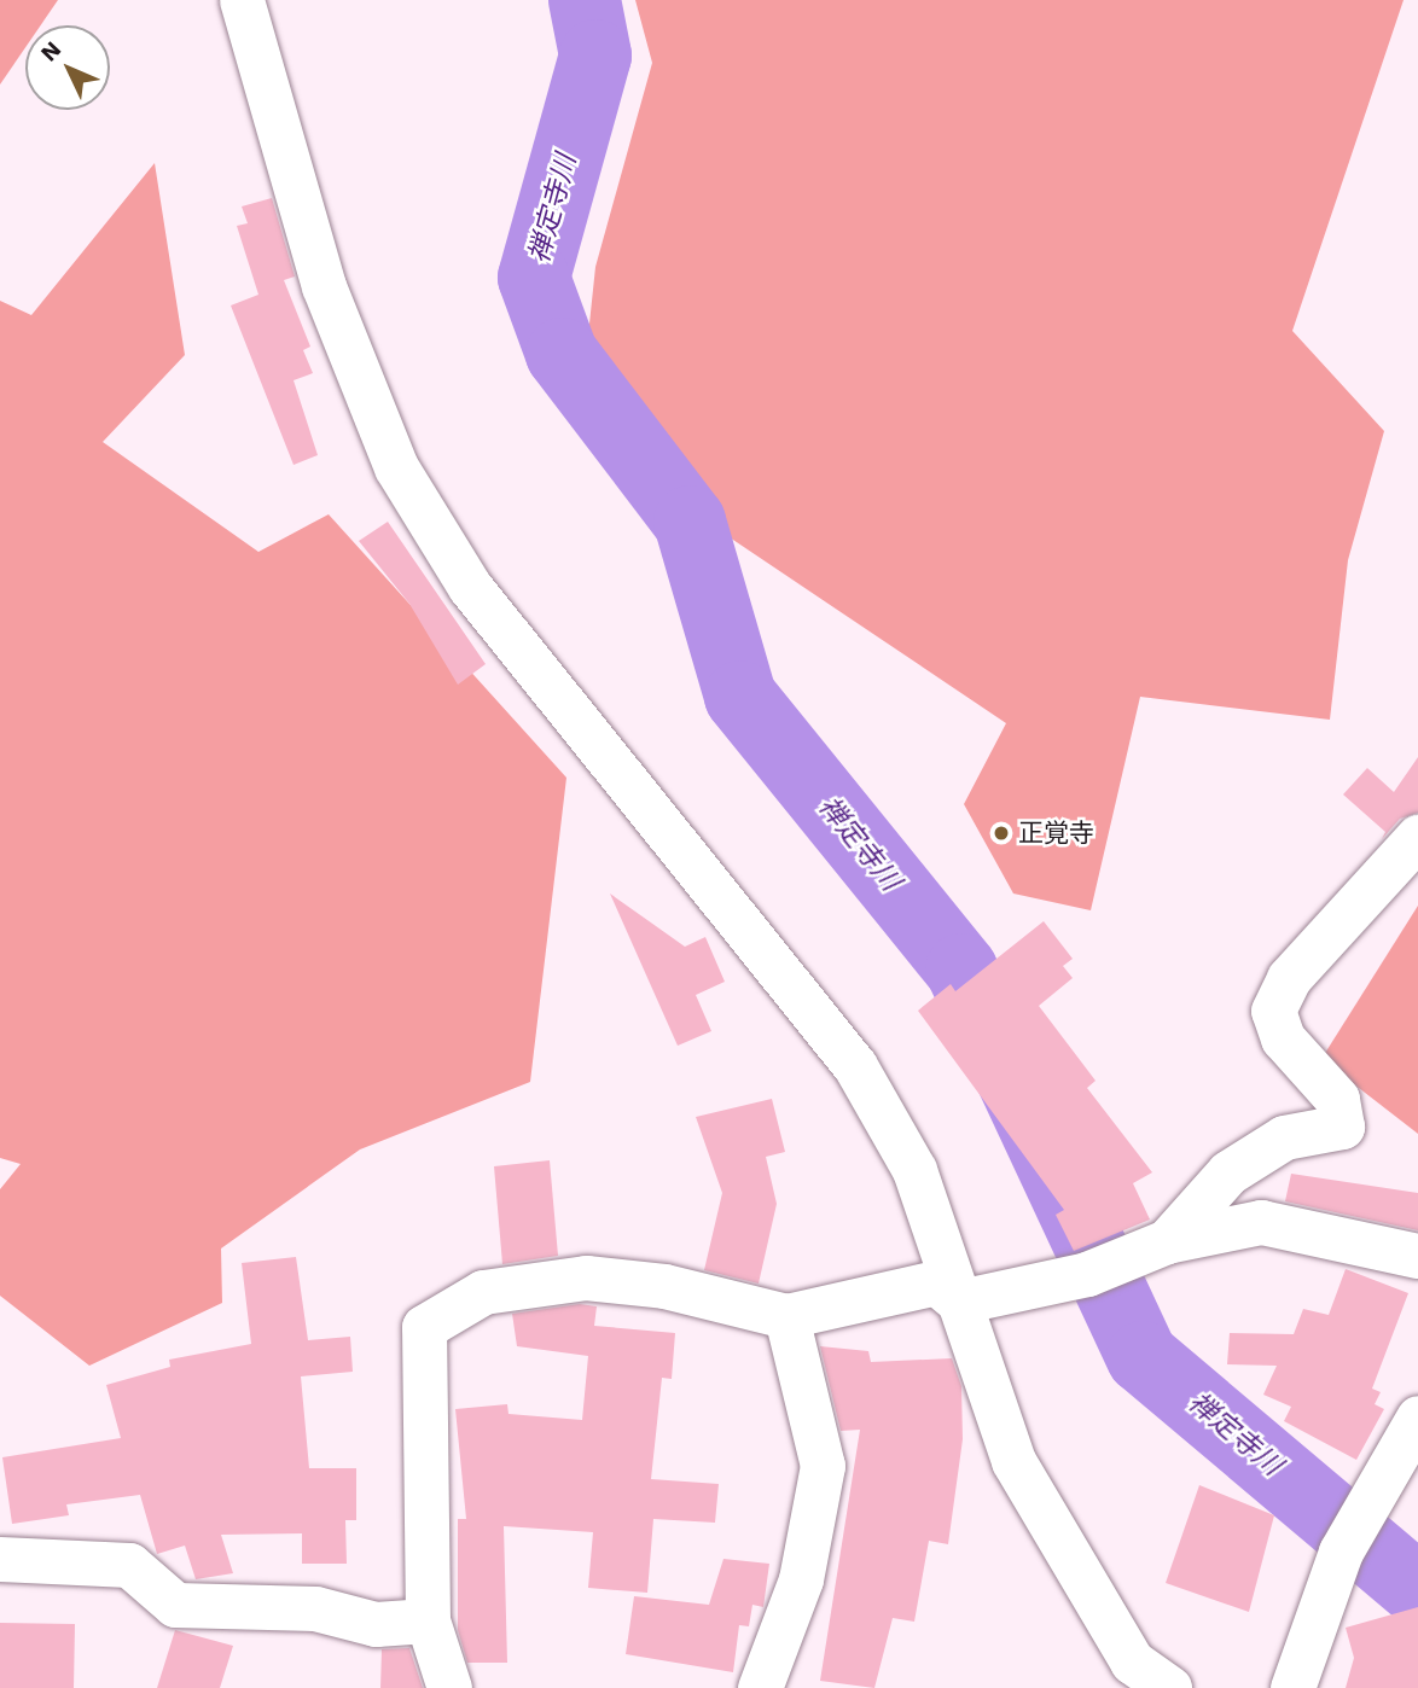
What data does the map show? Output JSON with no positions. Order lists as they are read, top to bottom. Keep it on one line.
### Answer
{"water":["禅定寺川"],"places":["正覚寺"],"north":"top left"}
